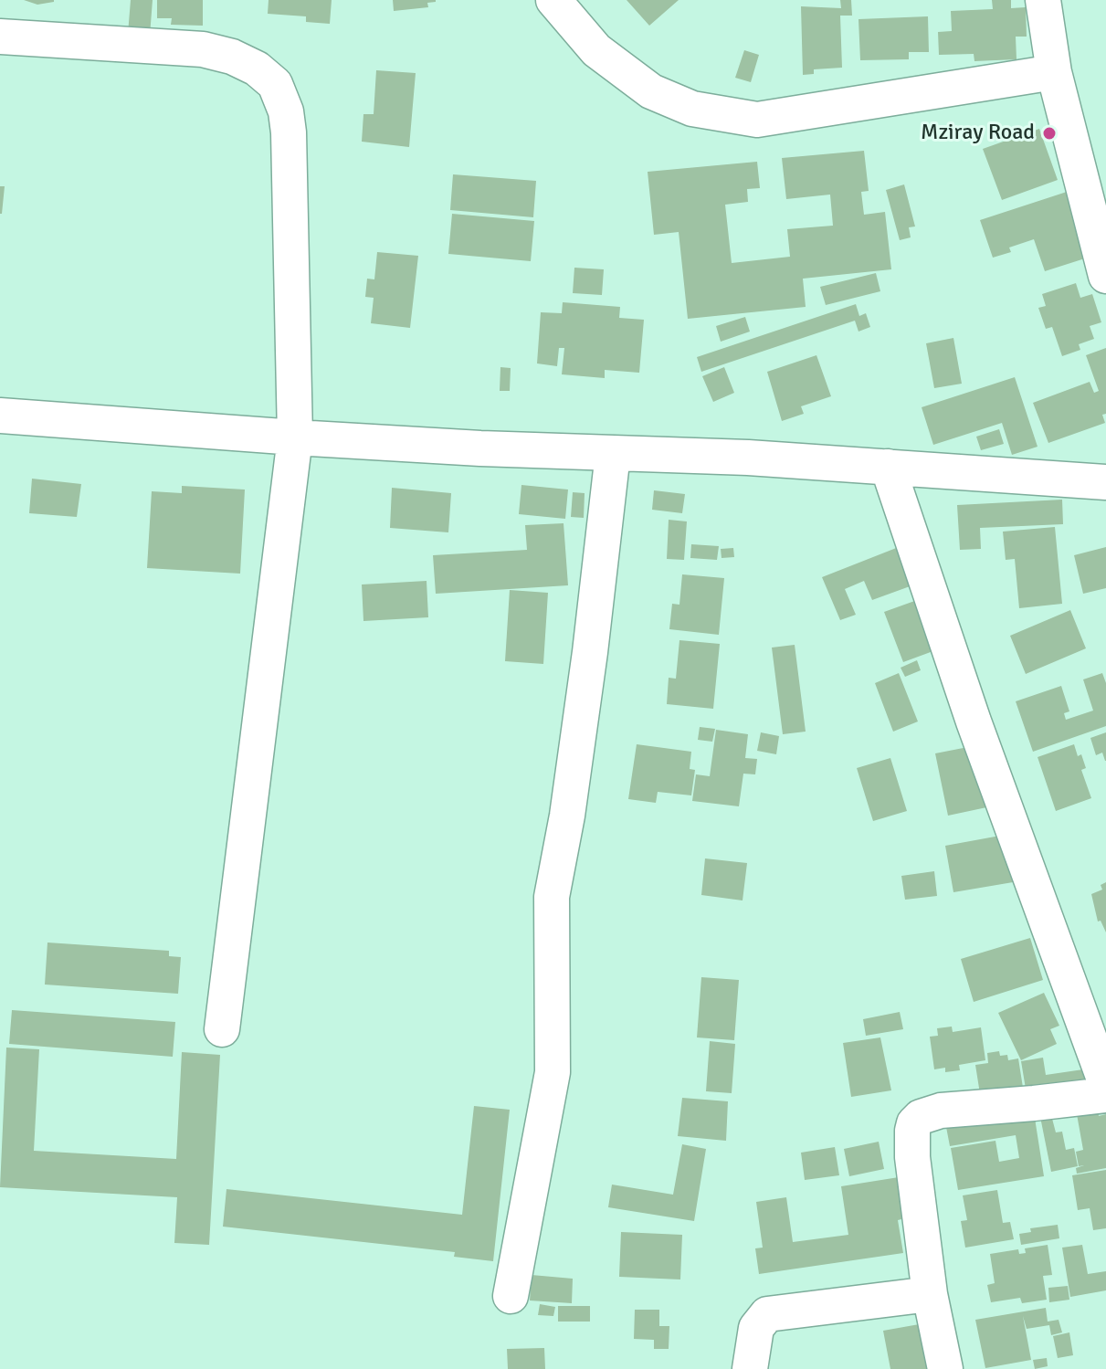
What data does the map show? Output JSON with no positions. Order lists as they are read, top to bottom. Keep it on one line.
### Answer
{"places":["Mziray Road"]}
